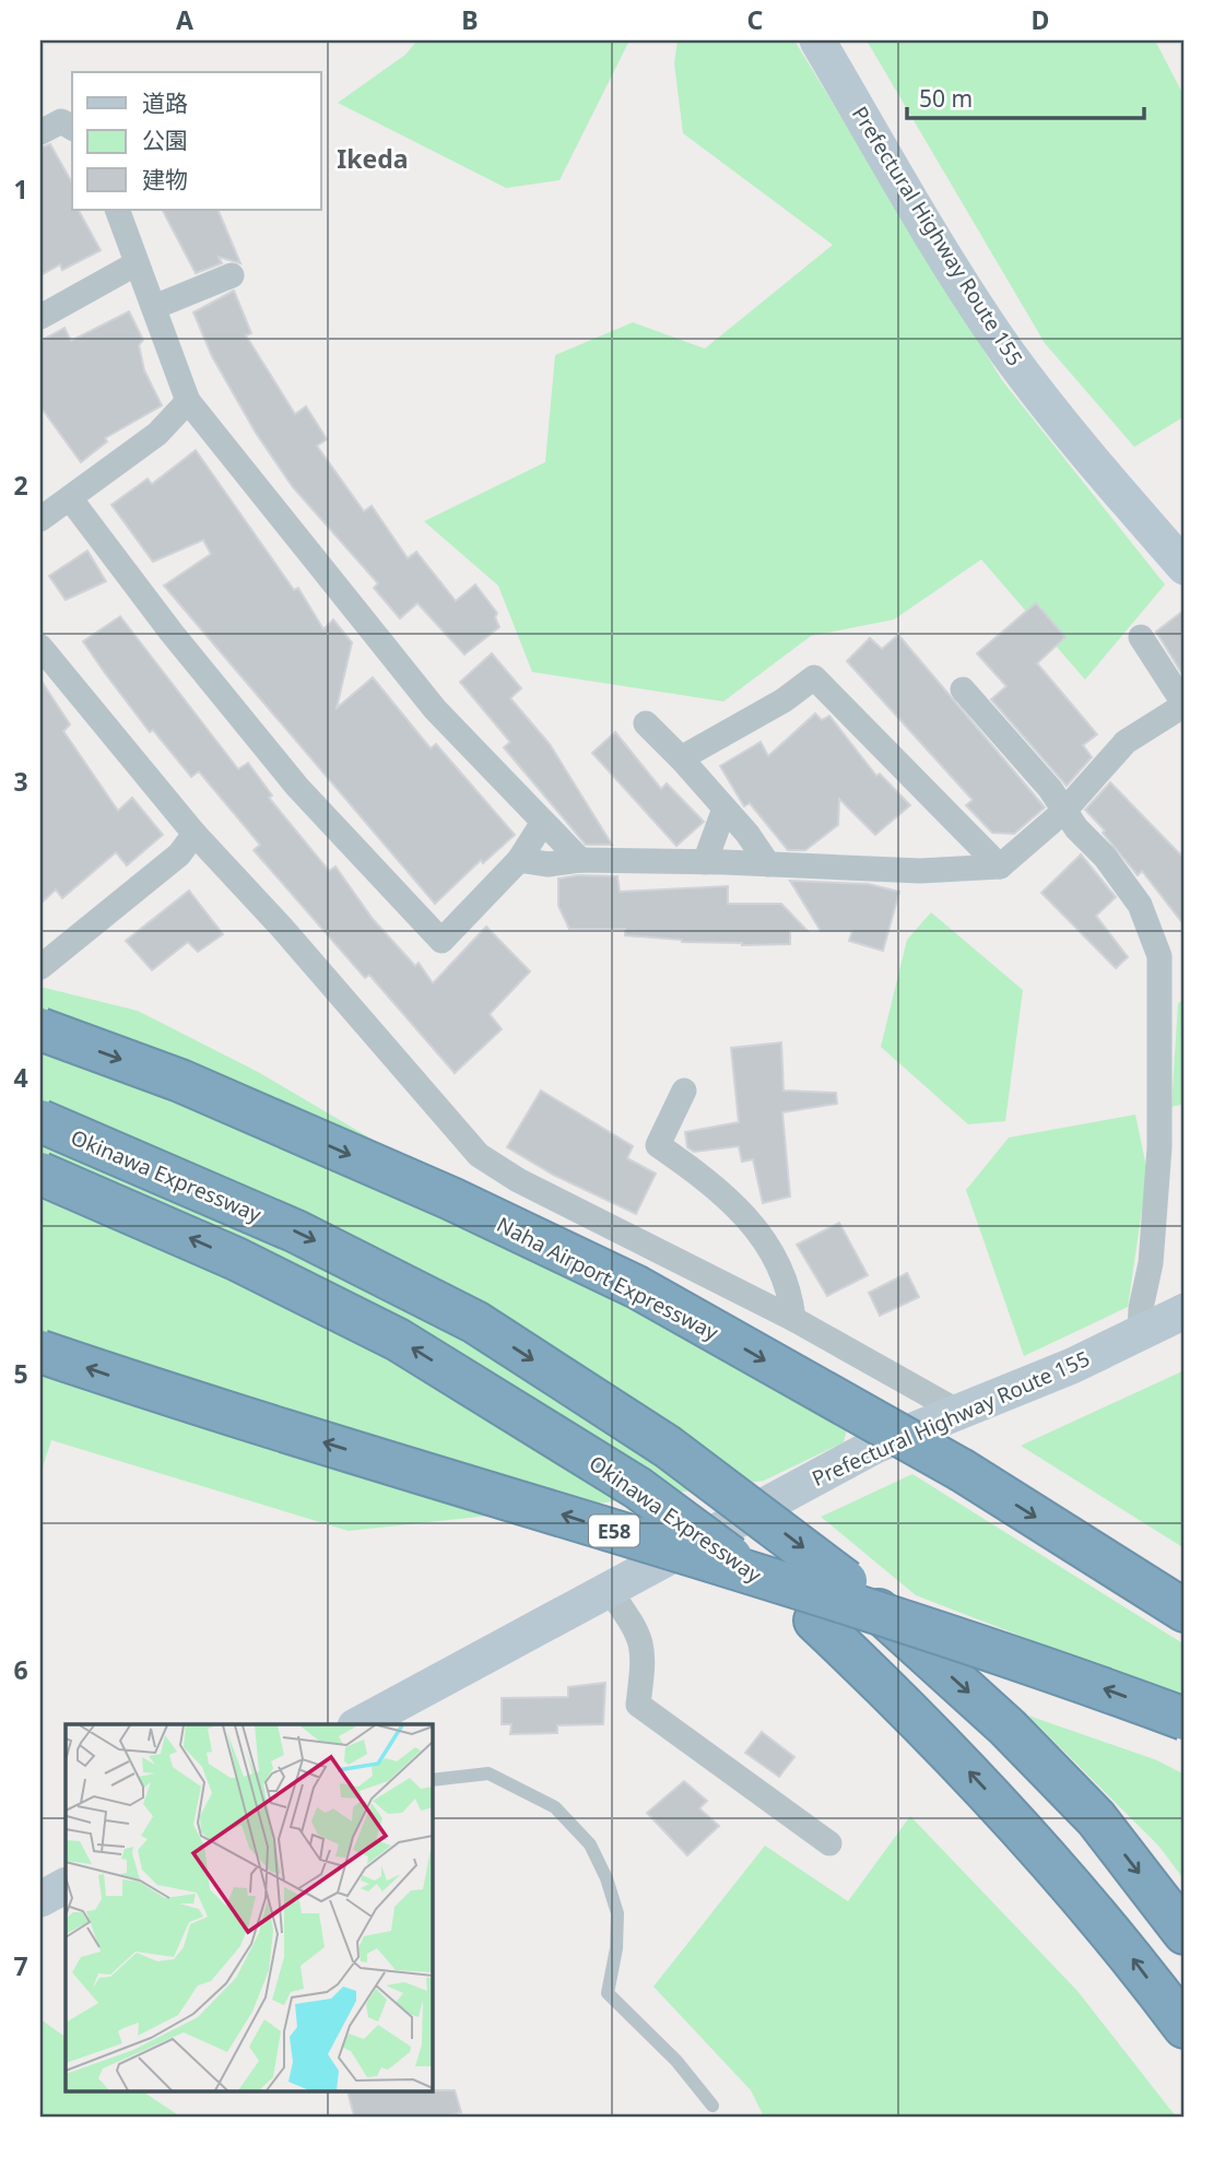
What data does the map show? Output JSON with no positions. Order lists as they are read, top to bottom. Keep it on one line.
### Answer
{"streets":{"highway":["Okinawa Expressway","Naha Airport Expressway","E58"],"main road":["Prefectural Highway Route 155"]},"districts":["Ikeda"],"legend":["道路","公園","建物"],"scale_bar":"50 m","grid":{"columns":["A","B","C","D"],"rows":["1","2","3","4","5","6","7"]}}
